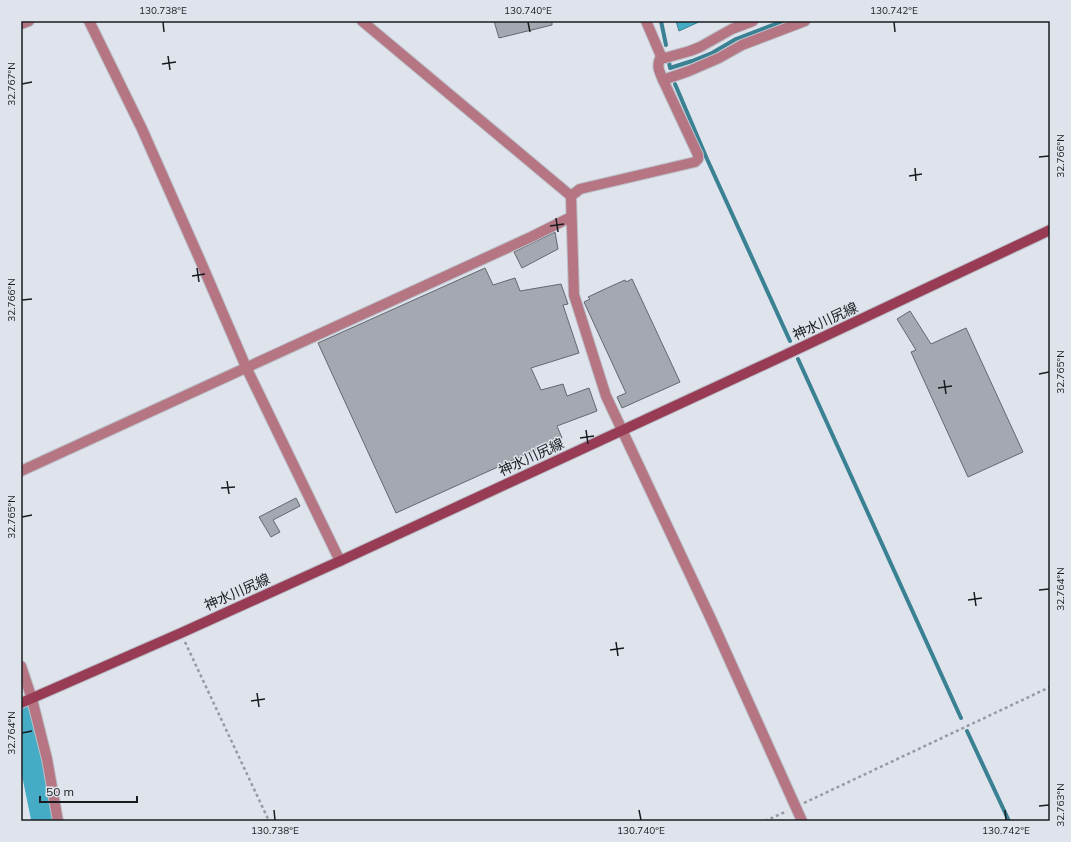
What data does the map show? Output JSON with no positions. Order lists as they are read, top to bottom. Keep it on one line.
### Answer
{"streets":{"main road":["神水川尻線"]},"scale_bar":"50 m","coordinates":["130.738°E","130.740°E","130.742°E","32.767°N","32.766°N","32.765°N","32.764°N","32.763°N"]}
